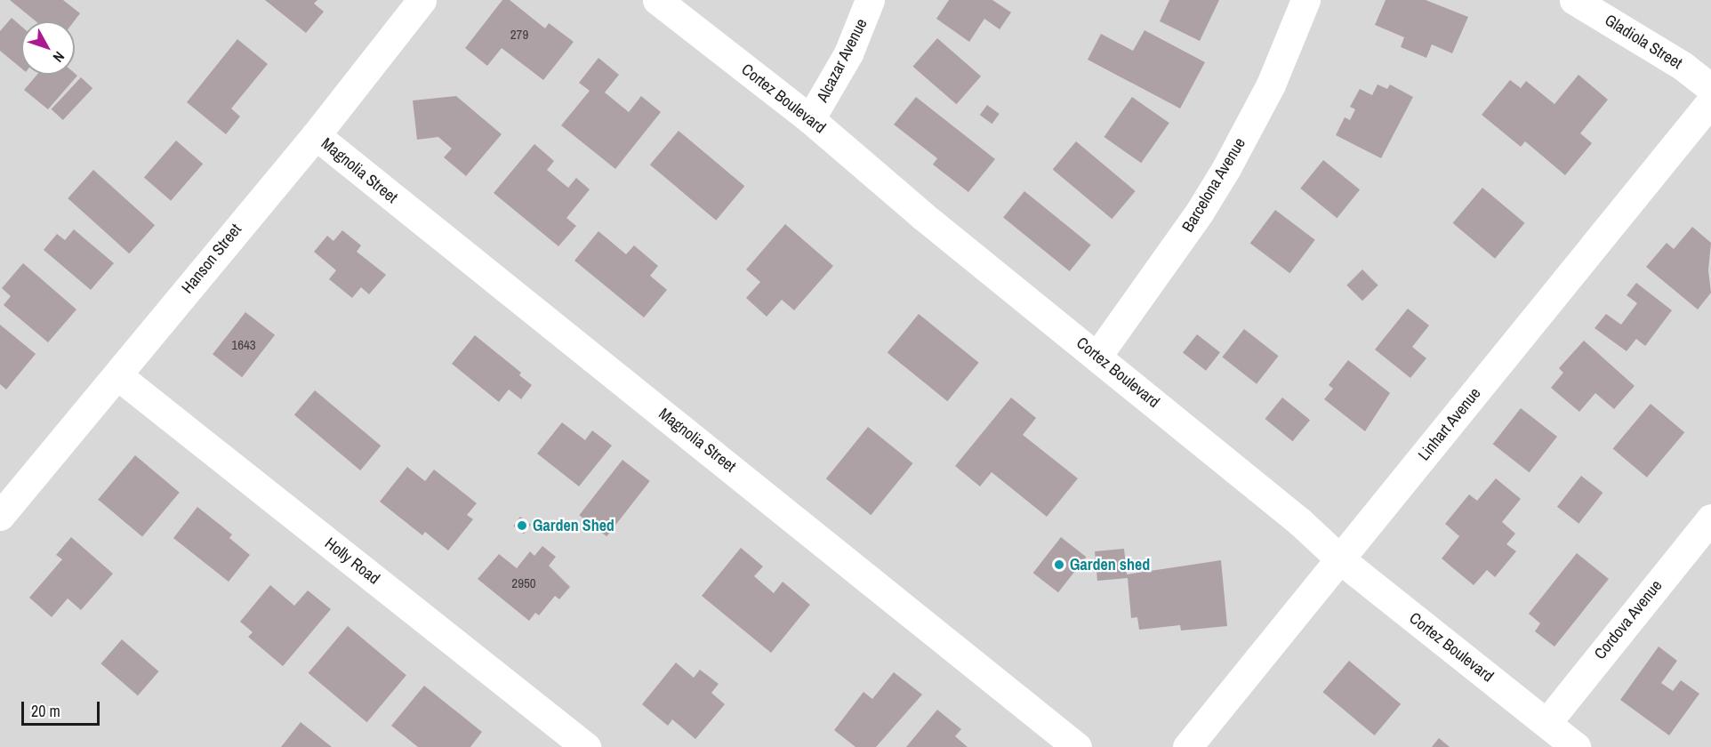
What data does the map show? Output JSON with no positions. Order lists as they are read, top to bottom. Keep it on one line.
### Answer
{"streets":{"street":["Gladiola Street","Alcazar Avenue","Cortez Boulevard","Magnolia Street","Barcelona Avenue","Hanson Street","Linhart Avenue","Holly Road","Cordova Avenue"]},"crossings":[["Alcazar Avenue","Cortez Boulevard"],["Cortez Boulevard","Barcelona Avenue"],["Cortez Boulevard","Linhart Avenue"],["Cortez Boulevard","Cordova Avenue"],["Magnolia Street","Hanson Street"],["Hanson Street","Holly Road"]],"places":["Garden Shed","Garden shed"],"house_numbers":["279","1643","2950"],"scale_bar":"20 m","north":"bottom right"}
